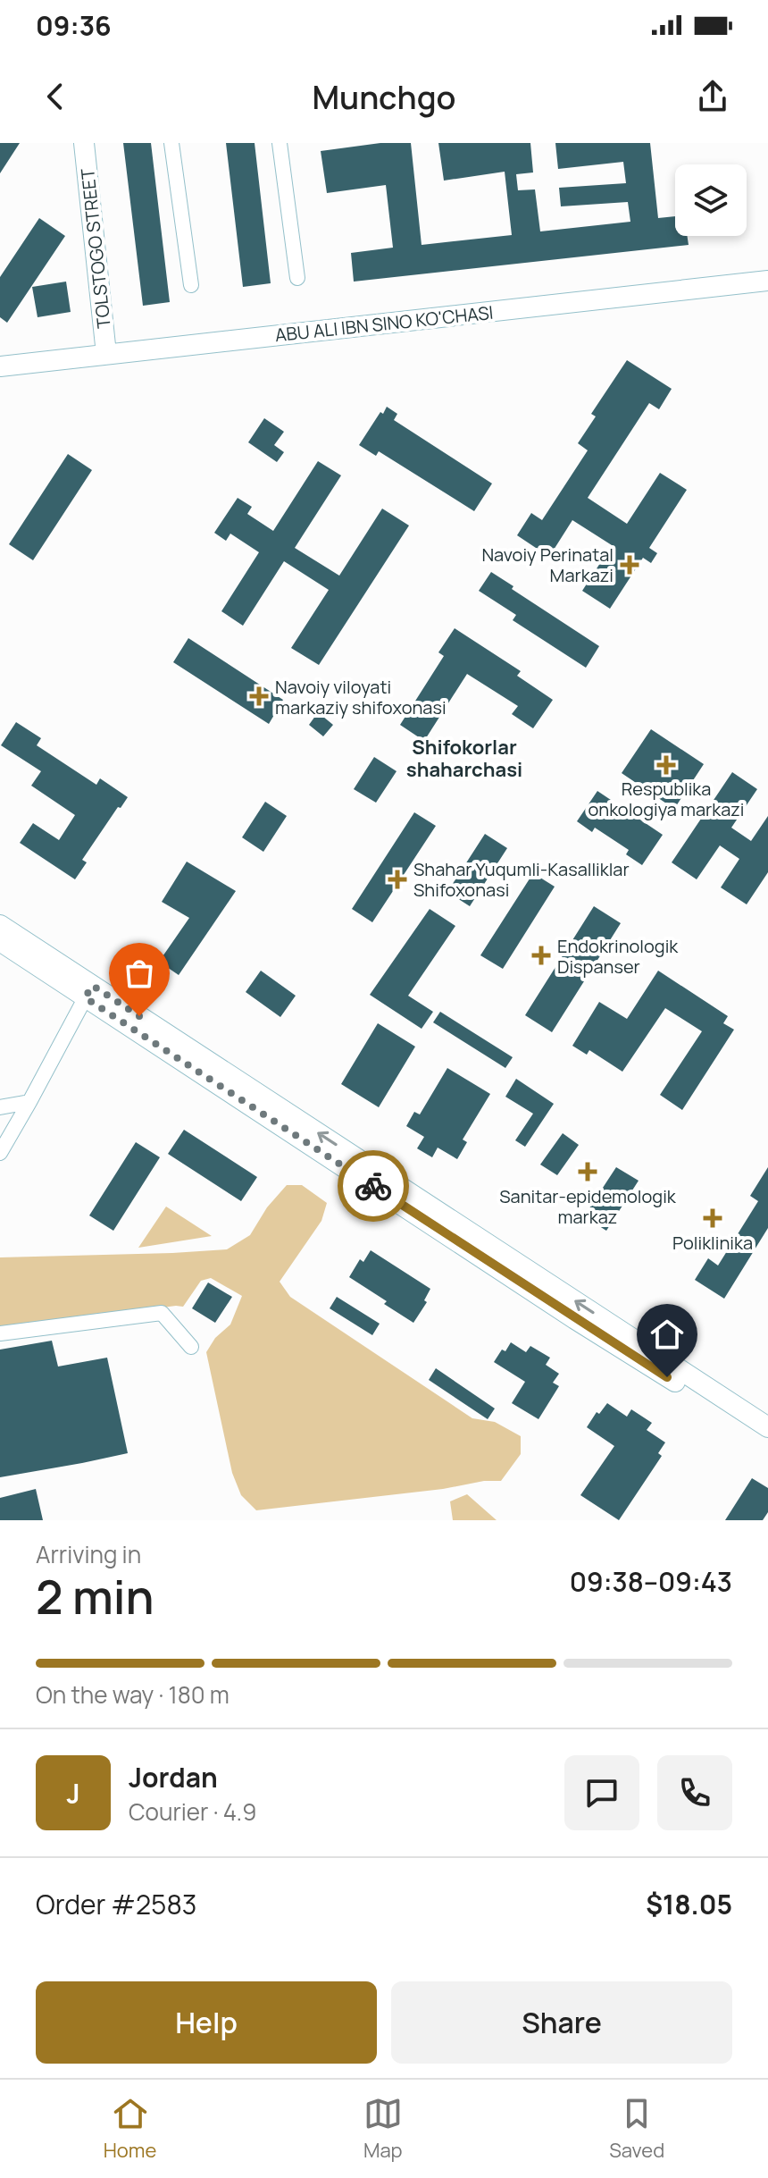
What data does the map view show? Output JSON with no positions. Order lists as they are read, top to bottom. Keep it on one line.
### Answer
{"streets":{"main road":["TOLSTOGO STREET","ABU ALI IBN SINO KO'CHASI"]},"crossings":[["TOLSTOGO STREET","ABU ALI IBN SINO KO'CHASI"]],"districts":["Shifokorlar shaharchasi"],"places":{"health":["Navoiy Perinatal Markazi","Navoiy viloyati markaziy shifoxonasi","Respublika onkologiya markazi","Shahar Yuqumli-Kasalliklar Shifoxonasi","Endokrinologik Dispanser","Sanitar-epidemologik markaz","Poliklinika"]},"page":{"status":"09:36","header":"Munchgo","heading":["2 min","Arriving in","09:38–09:43"],"panel":["Jordan","Courier · 4.9","Order #2583","$18.05"],"bar":"On the way · 180 m","round":"J","buttons":["Help","Share"],"tabs":["Home","Map","Saved"]}}
